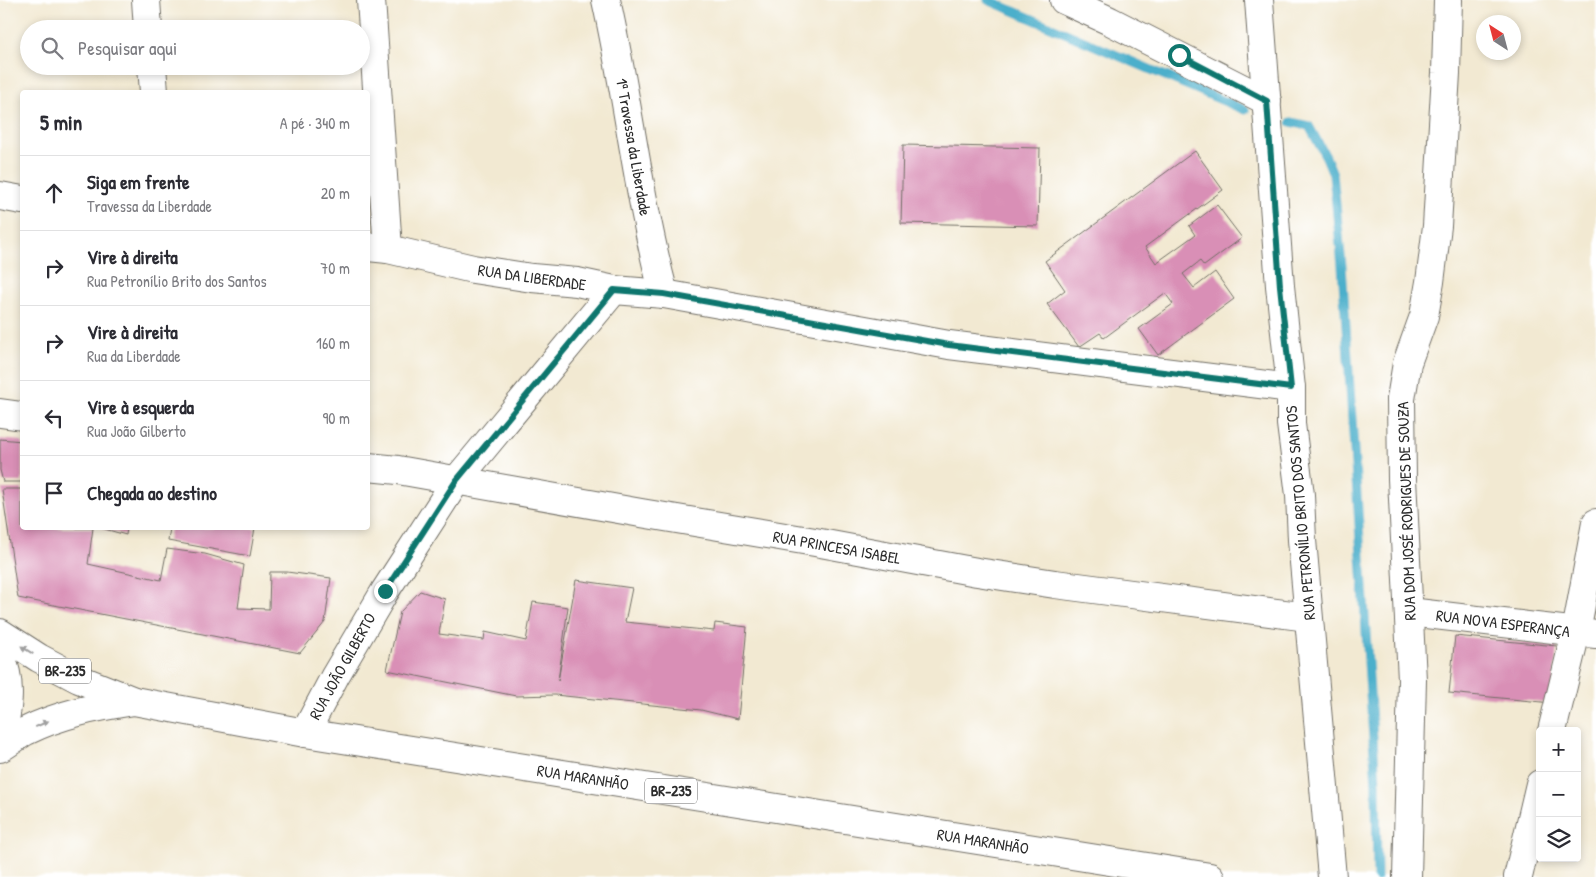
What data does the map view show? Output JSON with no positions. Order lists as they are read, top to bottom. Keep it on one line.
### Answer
{"streets":{"main road":["1ª Travessa da Liberdade","RUA DA LIBERDADE","RUA DOM JOSÉ RODRIGUES DE SOUZA","RUA PETRONÍLIO BRITO DOS SANTOS","RUA PRINCESA ISABEL","RUA NOVA ESPERANÇA","RUA JOÃO GILBERTO","BR-235","RUA MARANHÃO"]},"crossings":[["1ª Travessa da Liberdade","RUA DA LIBERDADE"],["RUA DA LIBERDADE","RUA PETRONÍLIO BRITO DOS SANTOS"],["RUA DA LIBERDADE","RUA JOÃO GILBERTO"],["RUA DOM JOSÉ RODRIGUES DE SOUZA","RUA NOVA ESPERANÇA"],["RUA PETRONÍLIO BRITO DOS SANTOS","RUA PRINCESA ISABEL"],["RUA PRINCESA ISABEL","RUA JOÃO GILBERTO"],["RUA JOÃO GILBERTO","RUA MARANHÃO"],["BR-235","RUA MARANHÃO"]],"north":"top left","page":{"search":"Pesquisar aqui","heading":["5 min","A pé · 340 m"],"list":[["Siga em frente","Travessa da Liberdade","20 m"],["Vire à direita","Rua Petronílio Brito dos Santos","70 m"],["Vire à direita","Rua da Liberdade","160 m"],["Vire à esquerda","Rua João Gilberto","90 m"],"Chegada ao destino"],"map_buttons":["+","−"]}}
